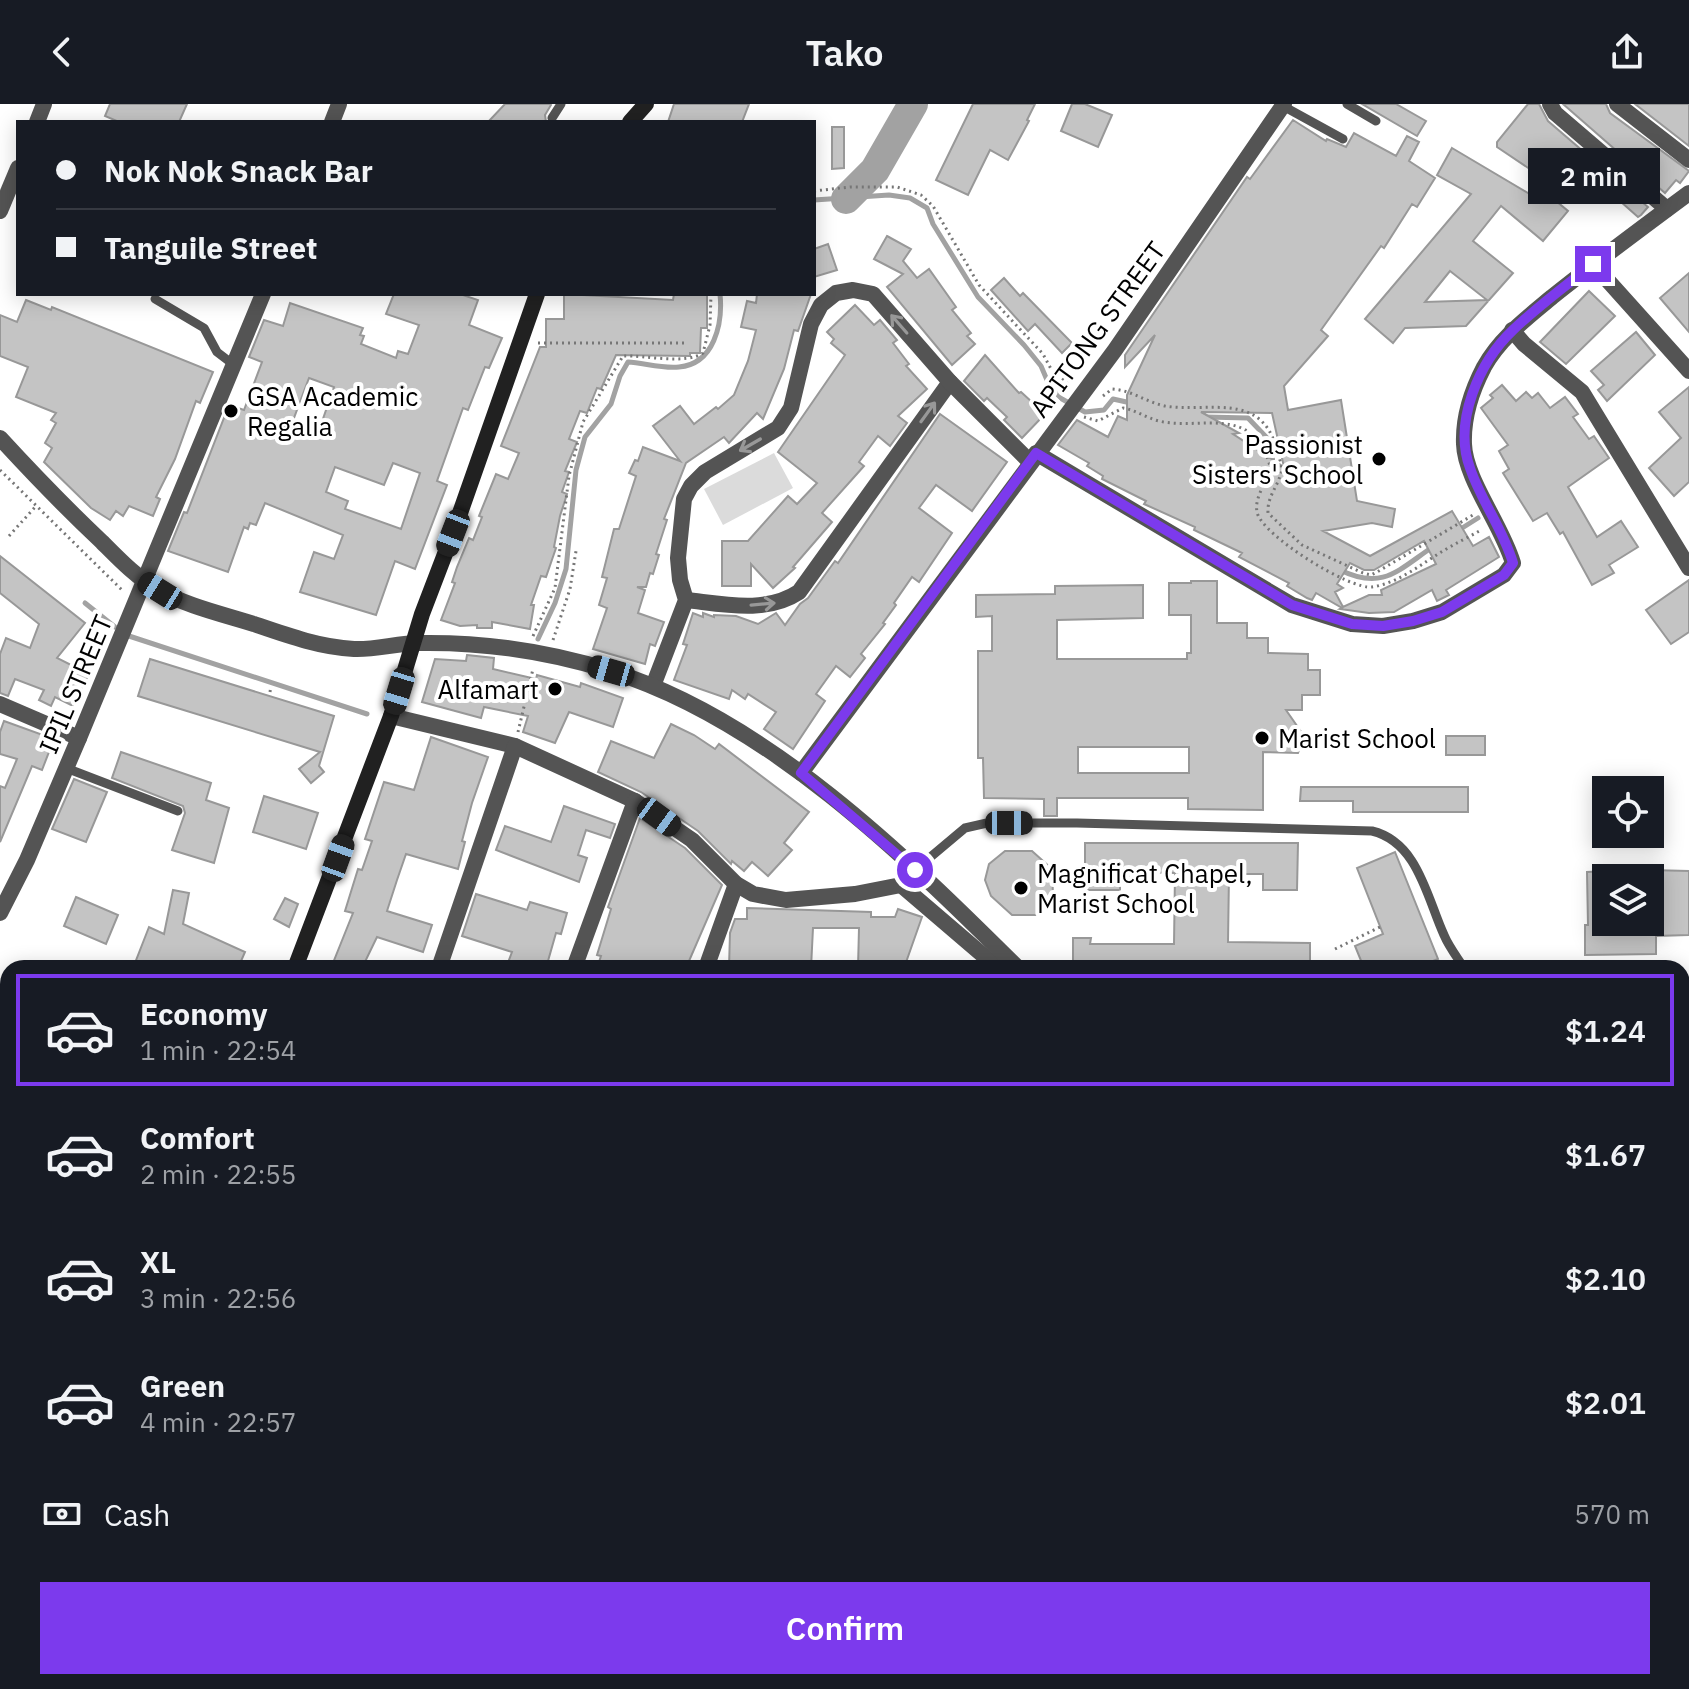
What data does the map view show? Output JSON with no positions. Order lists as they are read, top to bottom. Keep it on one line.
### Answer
{"streets":{"street":["APITONG STREET","IPIL STREET"]},"places":["GSA Academic Regalia","Passionist Sisters' School","Alfamart","Marist School","Magnificat Chapel, Marist School"],"page":{"header":"Tako","banner":["Nok Nok Snack Bar","Tanguile Street"],"bubble":"2 min","list":[{"name":"Economy","note":"1 min · 22:54","value":"$1.24"},{"name":"Comfort","note":"2 min · 22:55","value":"$1.67"},{"name":"XL","note":"3 min · 22:56","value":"$2.10"},{"name":"Green","note":"4 min · 22:57","value":"$2.01"}],"pay":["Cash","570 m"],"buttons":"Confirm"}}
